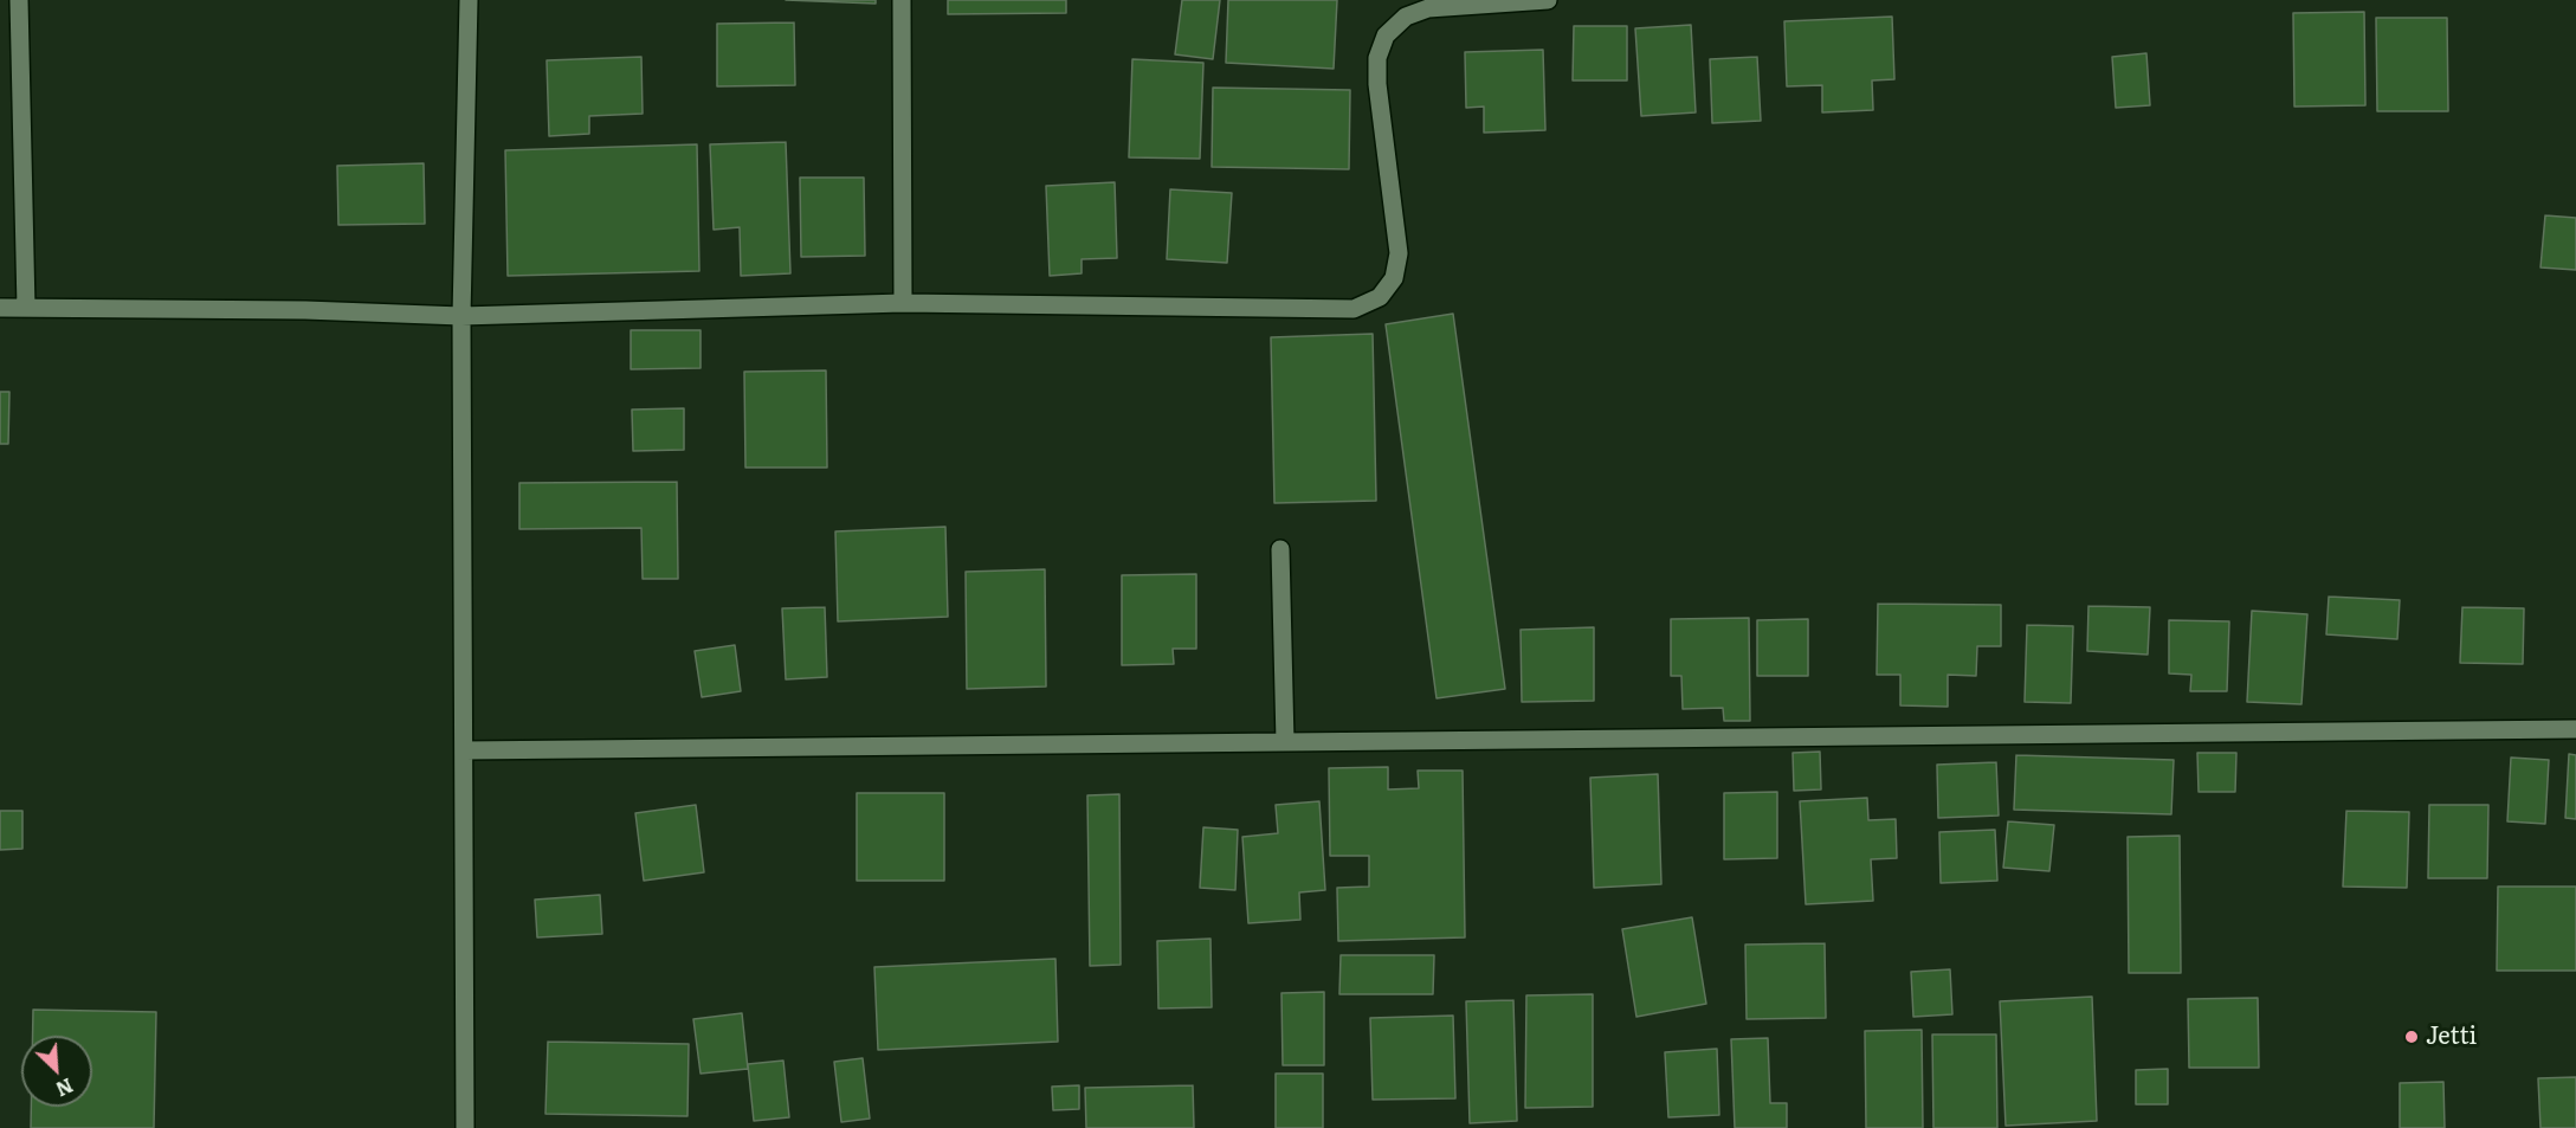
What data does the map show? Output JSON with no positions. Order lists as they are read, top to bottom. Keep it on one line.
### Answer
{"places":["Jetti"],"north":"bottom right"}
